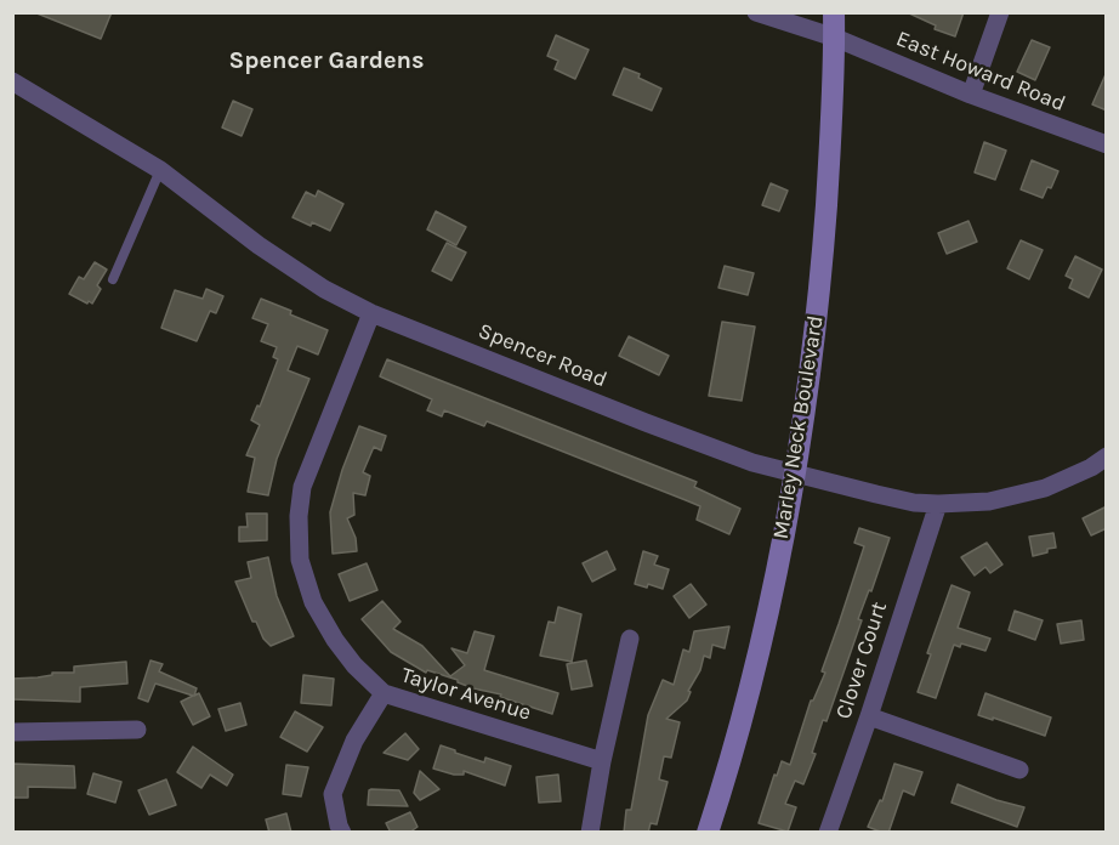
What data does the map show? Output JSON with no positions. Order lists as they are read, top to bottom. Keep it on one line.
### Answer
{"streets":{"main road":["Marley Neck Boulevard"],"street":["East Howard Road","Spencer Road","Clover Court","Taylor Avenue"]},"crossings":[["East Howard Road","Marley Neck Boulevard"],["Spencer Road","Marley Neck Boulevard"],["Spencer Road","Clover Court"],["Spencer Road","Taylor Avenue"]],"districts":["Spencer Gardens"]}
